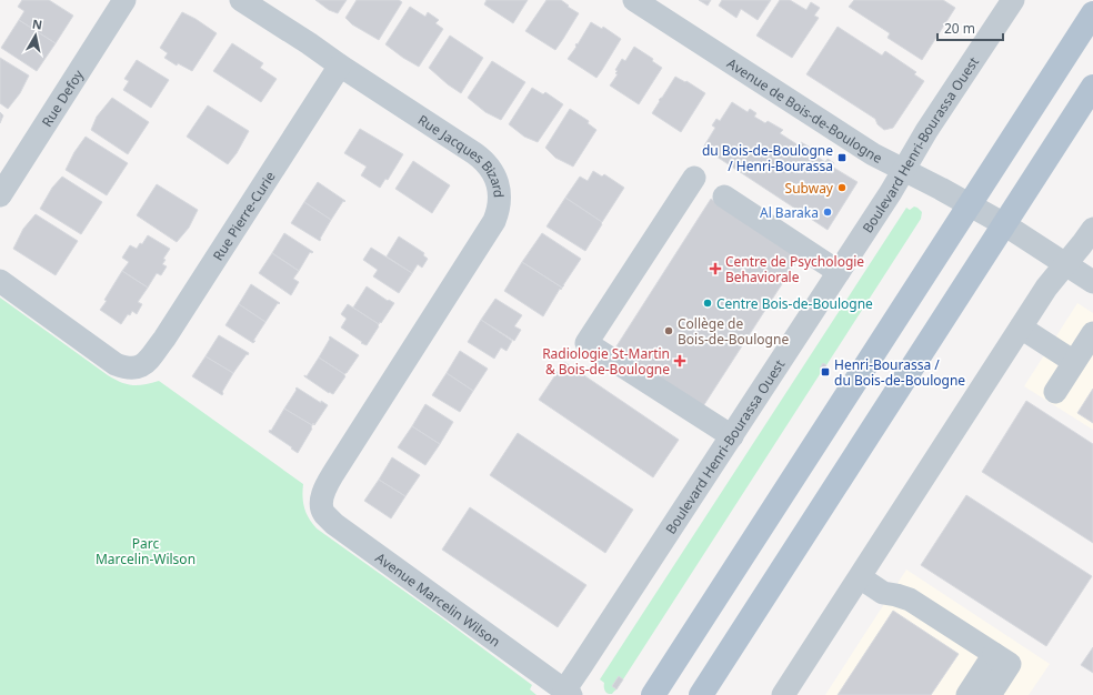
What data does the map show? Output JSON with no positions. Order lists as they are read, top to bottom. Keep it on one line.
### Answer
{"streets":{"street":["Rue Defoy","Avenue de Bois-de-Boulogne","Boulevard Henri-Bourassa Ouest","Rue Jacques Bizard","Rue Pierre-Curie","Avenue Marcelin Wilson"]},"crossings":[["Avenue de Bois-de-Boulogne","Boulevard Henri-Bourassa Ouest"],["Boulevard Henri-Bourassa Ouest","Avenue Marcelin Wilson"],["Rue Jacques Bizard","Rue Pierre-Curie"],["Rue Jacques Bizard","Avenue Marcelin Wilson"]],"parks":["Parc Marcelin-Wilson"],"places":{"transit":["du Bois-de-Boulogne / Henri-Bourassa","Henri-Bourassa / du Bois-de-Boulogne"],"other":["Subway","Al Baraka","Centre Bois-de-Boulogne","Collège de Bois-de-Boulogne"],"health":["Centre de Psychologie Behaviorale","Radiologie St-Martin & Bois-de-Boulogne"]},"scale_bar":"20 m","north":"top"}
